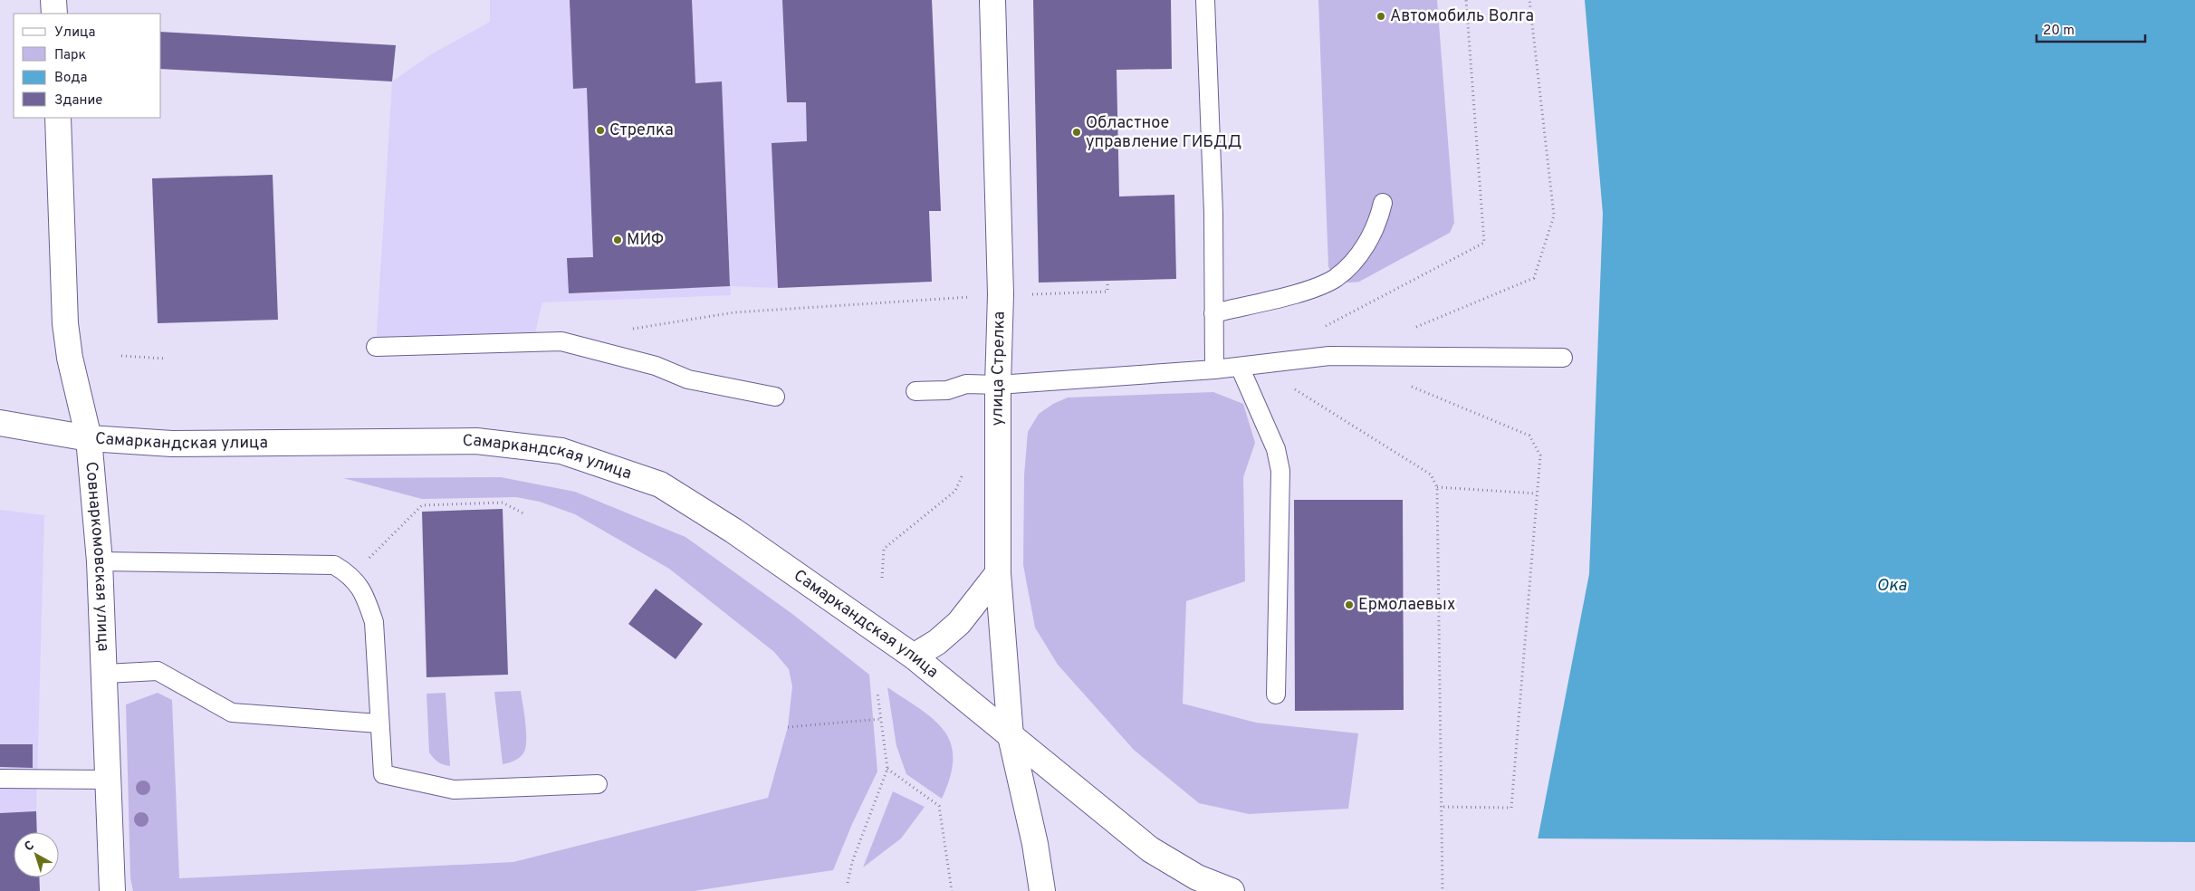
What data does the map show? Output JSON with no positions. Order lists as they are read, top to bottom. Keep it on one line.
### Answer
{"streets":{"main road":["улица Стрелка","Самаркандская улица","Совнаркомовская улица"]},"crossings":[["улица Стрелка","Самаркандская улица"],["Самаркандская улица","Совнаркомовская улица"]],"water":["Ока"],"places":["Автомобиль Волга","Стрелка","Областное управление ГИБДД","МИФ","Ермолаевых"],"legend":["Улица","Парк","Вода","Здание"],"scale_bar":"20 m","north":"top left"}
